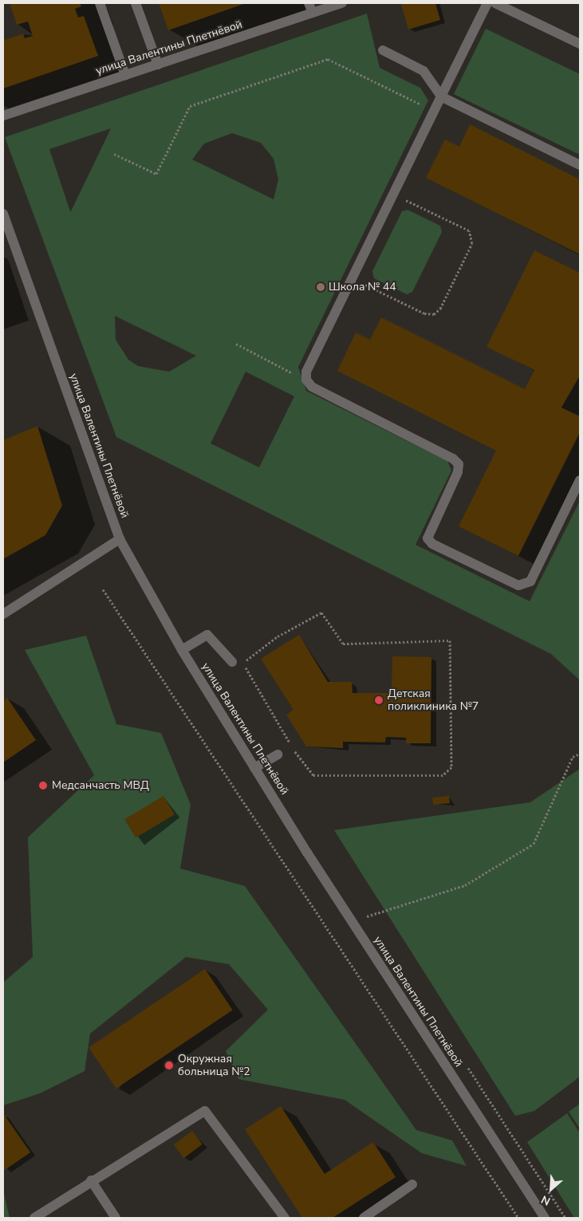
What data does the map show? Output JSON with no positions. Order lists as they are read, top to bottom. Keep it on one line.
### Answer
{"streets":{"street":["улица Валентины Плетнёвой"]},"places":["Школа № 44","Детская поликлиника №7","Медсанчасть МВД","Окружная больница №2"],"north":"bottom left"}
